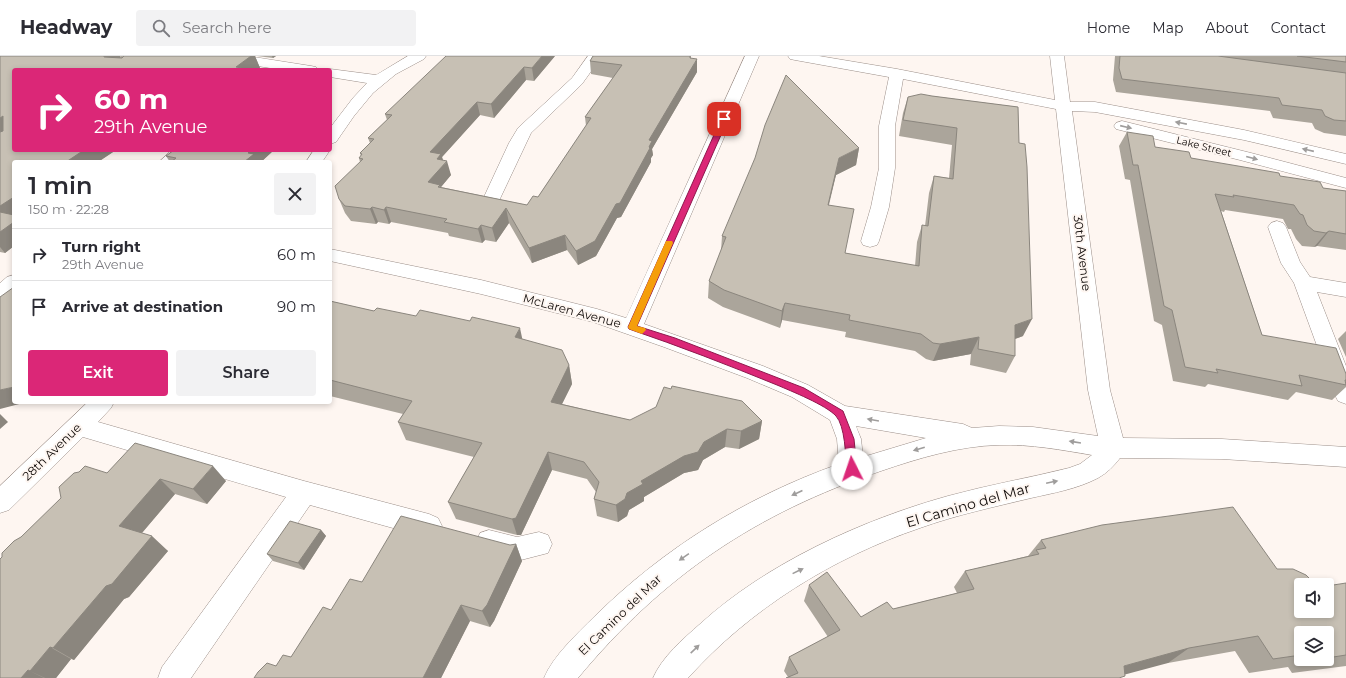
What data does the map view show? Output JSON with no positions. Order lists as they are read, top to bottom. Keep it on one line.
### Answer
{"streets":{"street":["Lake Street","30th Avenue","McLaren Avenue","28th Avenue","El Camino del Mar"]},"crossings":[["Lake Street","30th Avenue"],["30th Avenue","El Camino del Mar"]],"page":{"header":"Headway","search":"Search here","nav":["Home","Map","About","Contact"],"turn":["60 m","29th Avenue"],"heading":["1 min","150 m · 22:28"],"list":[{"name":"Turn right","note":"29th Avenue","value":"60 m"},{"name":"Arrive at destination","value":"90 m"}],"buttons":["Exit","Share"]}}
